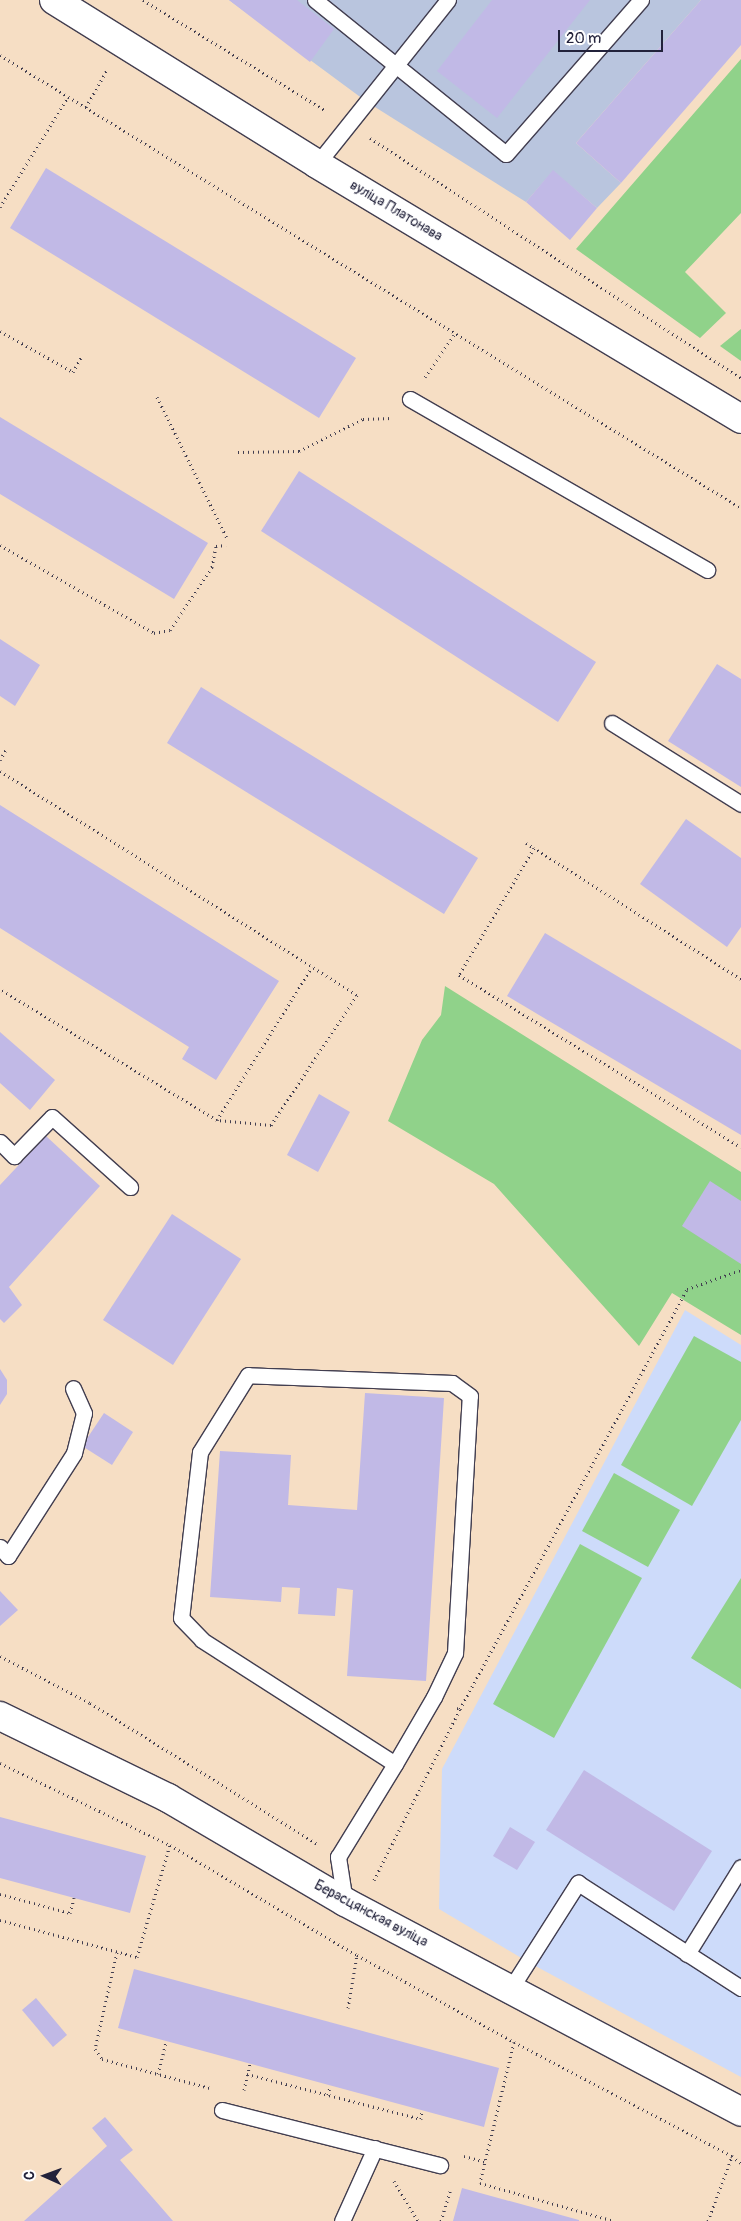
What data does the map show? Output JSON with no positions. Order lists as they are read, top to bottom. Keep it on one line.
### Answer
{"streets":{"street":["вуліца Платонава","Берасцянская вуліца"]},"scale_bar":"20 m","north":"left"}
